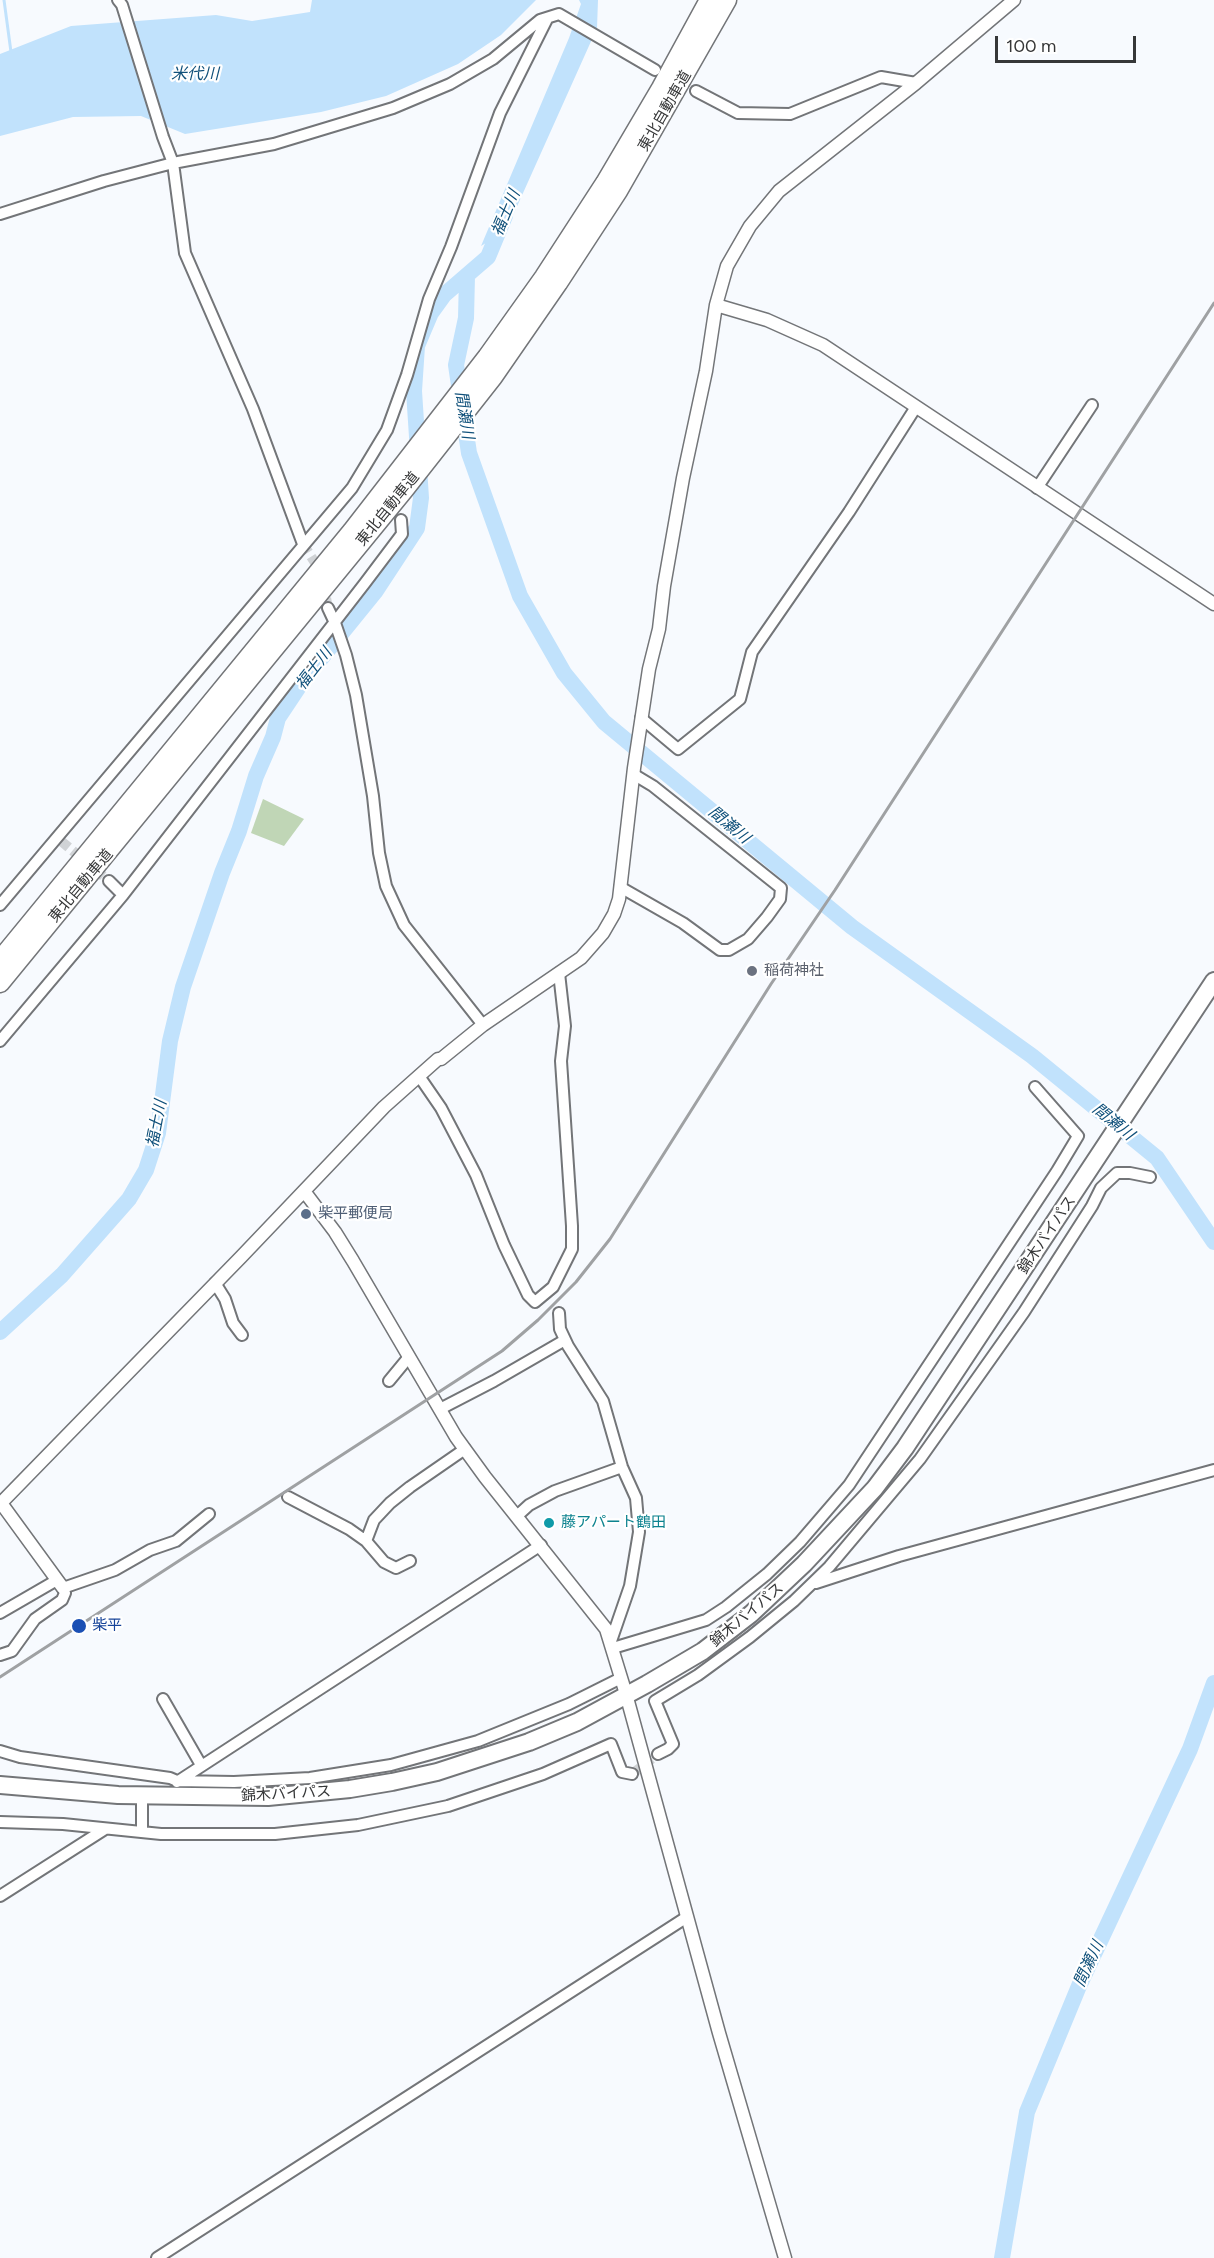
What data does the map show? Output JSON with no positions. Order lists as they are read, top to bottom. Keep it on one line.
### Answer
{"streets":{"highway":["東北自動車道","錦木バイパス"]},"water":["米代川","福士川","間瀬川"],"places":["稲荷神社","柴平郵便局","藤アパート鶴田","柴平"],"scale_bar":"100 m"}
